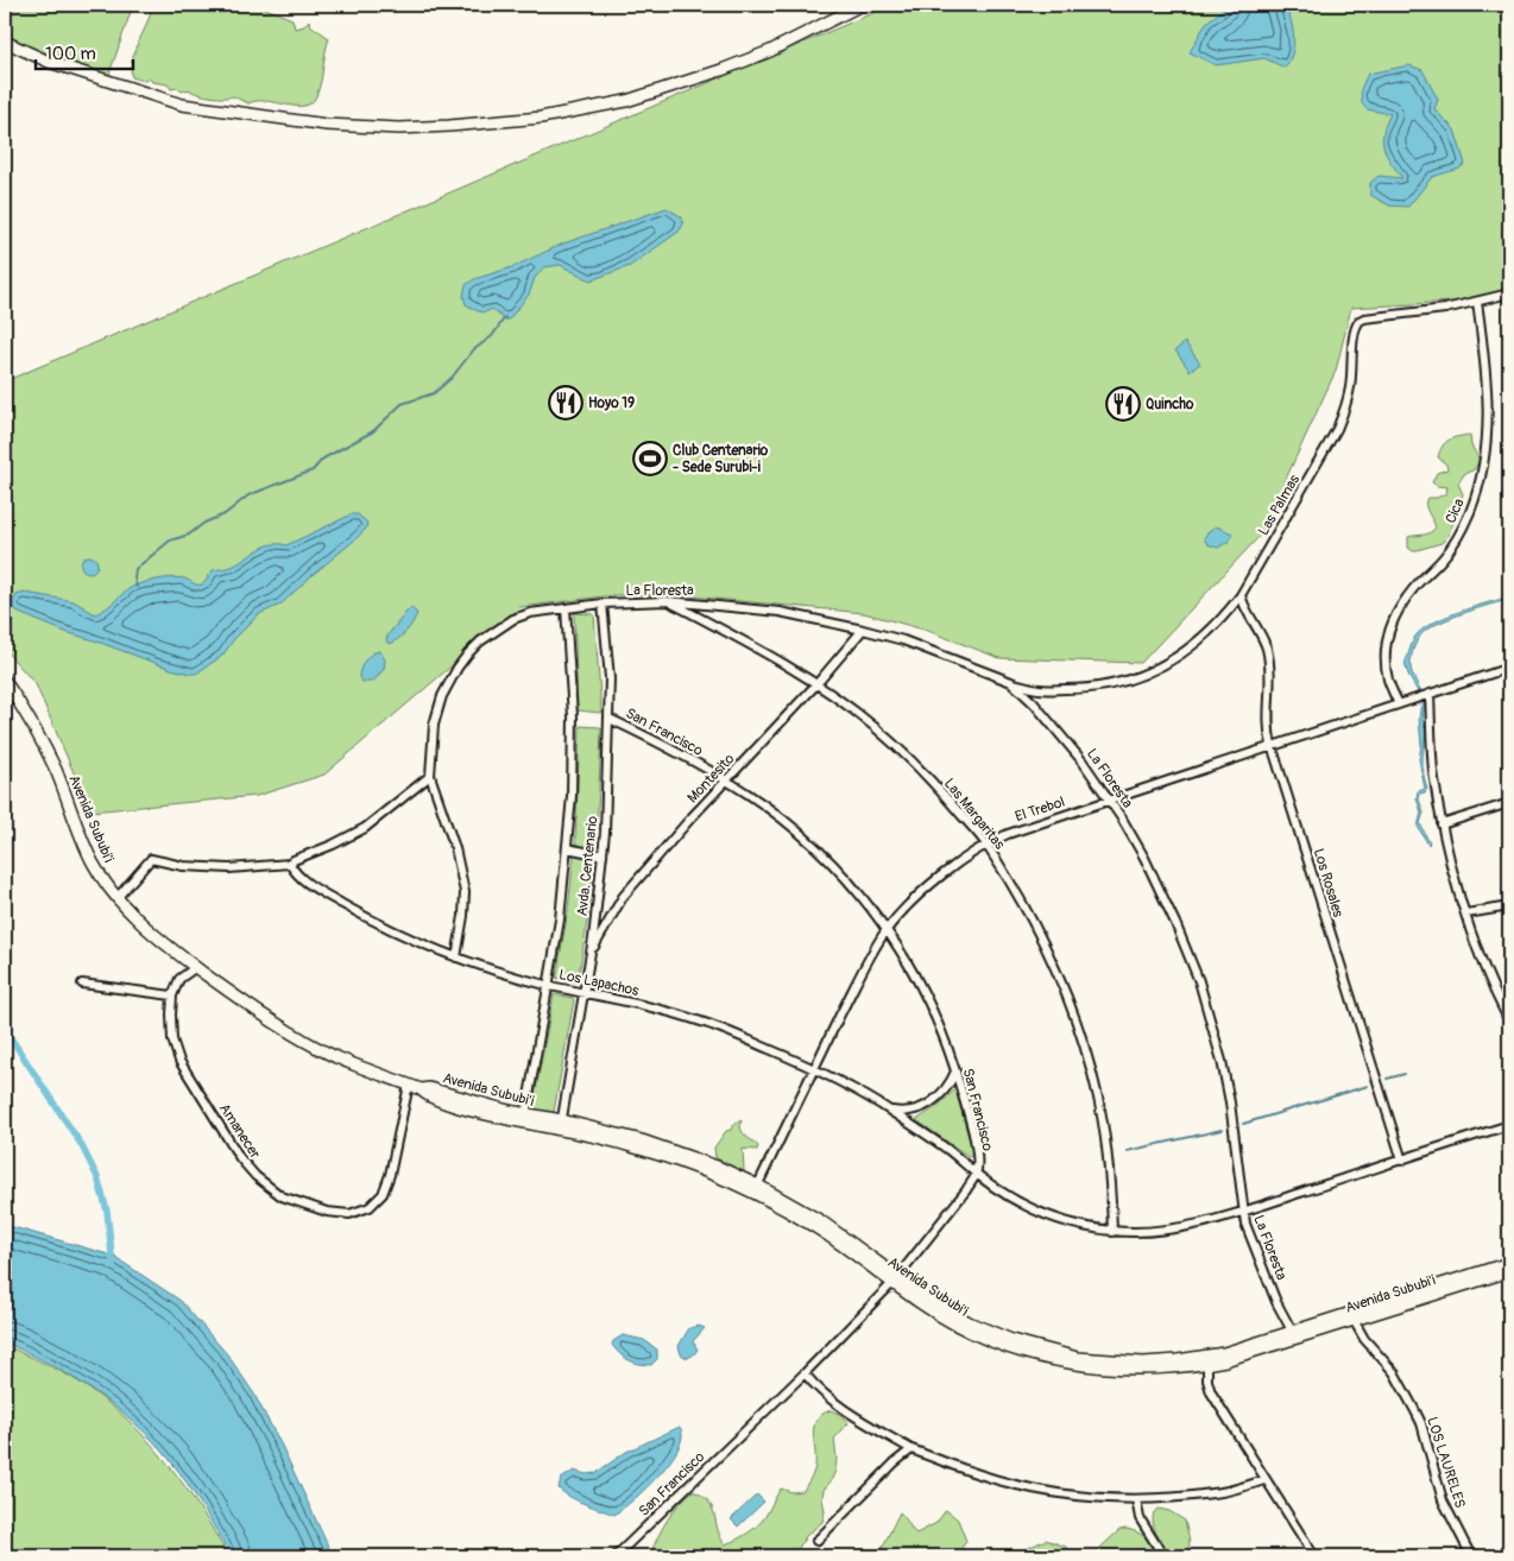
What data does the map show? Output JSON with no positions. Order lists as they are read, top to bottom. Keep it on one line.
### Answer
{"streets":{"street":["Las Palmas","Cica","La Floresta","San Francisco","Montesito","El Trebol","Las Margaritas","Avenida Sububi'i","Avda. Centenario","Los Rosales","Los Lapachos","Amanecer","LOS LAURELES"]},"crossings":[["Las Palmas","Cica"],["Las Palmas","La Floresta"],["Las Palmas","Los Rosales"],["Cica","El Trebol"],["La Floresta","Montesito"],["La Floresta","El Trebol"],["La Floresta","Las Margaritas"],["La Floresta","Avenida Sububi'i"],["La Floresta","Avda. Centenario"],["La Floresta","Los Lapachos"],["San Francisco","Montesito"],["San Francisco","El Trebol"],["San Francisco","Avenida Sububi'i"],["San Francisco","Avda. Centenario"],["San Francisco","Los Lapachos"],["Montesito","Las Margaritas"],["Montesito","Avda. Centenario"],["El Trebol","Las Margaritas"],["El Trebol","Avenida Sububi'i"],["El Trebol","Los Rosales"],["El Trebol","Los Lapachos"],["Las Margaritas","Los Lapachos"],["Avenida Sububi'i","Avda. Centenario"],["Avenida Sububi'i","Amanecer"],["Avenida Sububi'i","LOS LAURELES"],["Avda. Centenario","Los Lapachos"],["Los Rosales","Los Lapachos"]],"places":{"restaurant":["Hoyo 19","Quincho"],"sports":["Club Centenario - Sede Surubi-i"]},"scale_bar":"100 m"}
